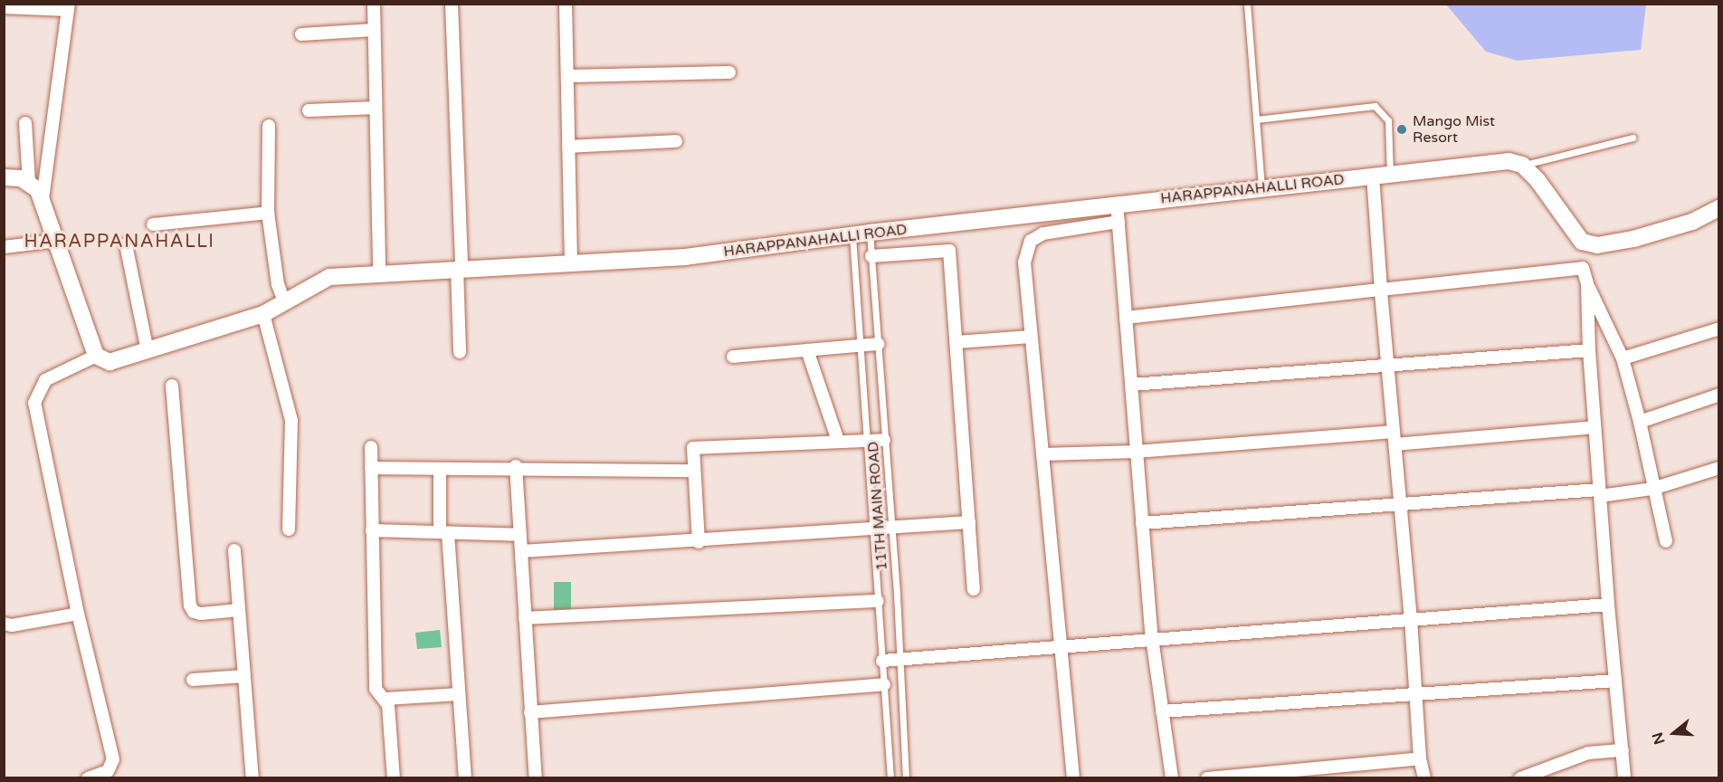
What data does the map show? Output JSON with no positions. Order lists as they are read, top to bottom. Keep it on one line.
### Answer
{"streets":{"street":["HARAPPANAHALLI ROAD"],"lane":["11TH MAIN ROAD"]},"crossings":[["HARAPPANAHALLI ROAD","11TH MAIN ROAD"]],"districts":["HARAPPANAHALLI"],"places":["Mango Mist Resort"],"north":"left"}
